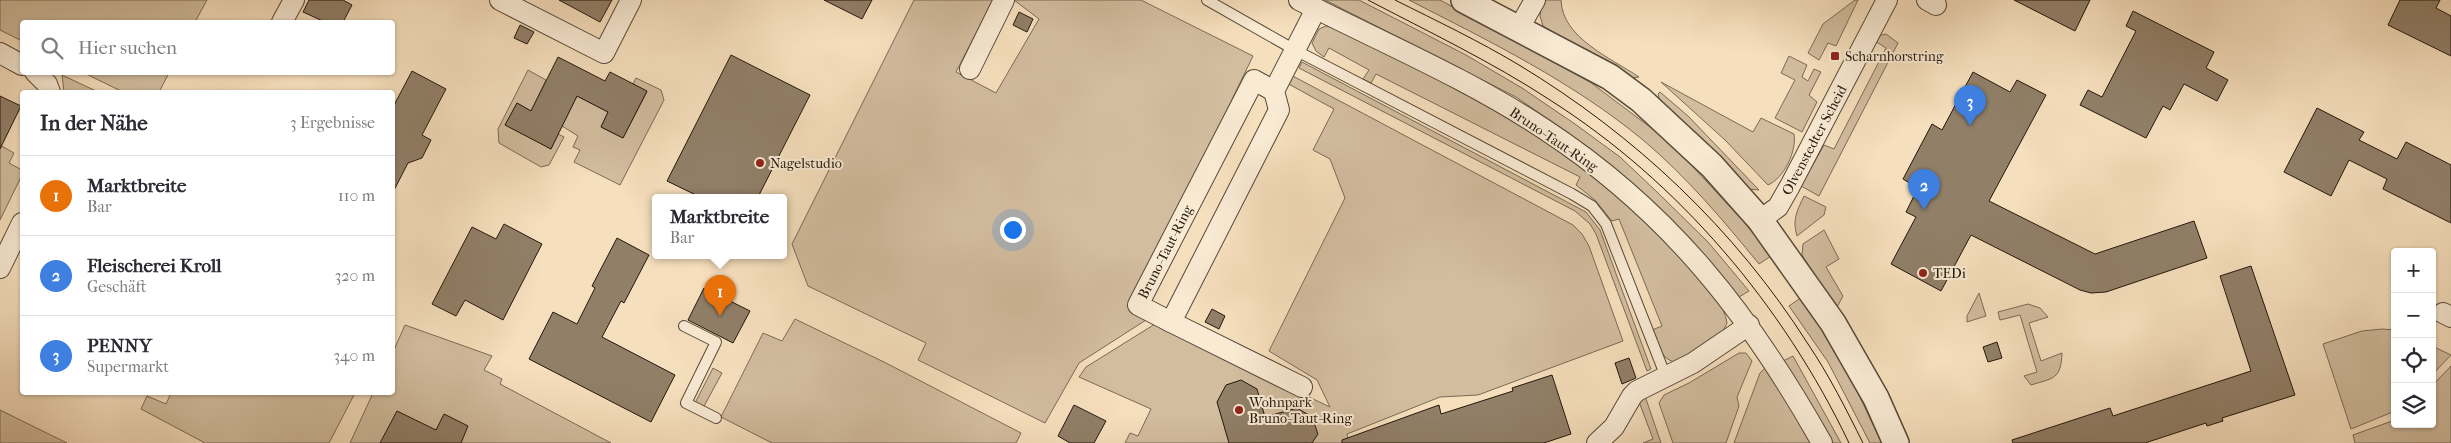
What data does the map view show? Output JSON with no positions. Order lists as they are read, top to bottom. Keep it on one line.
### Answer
{"streets":{"street":["Bruno-Taut-Ring","Olvenstedter Scheid"]},"places":{"transit":["Scharnhorstring"],"other":["Nagelstudio","TEDi","Wohnpark Bruno-Taut-Ring"]},"page":{"search":"Hier suchen","pins":["3","2","1"],"heading":["In der Nähe","3 Ergebnisse"],"list":[{"mark":"1","name":"Marktbreite","note":"Bar","value":"110 m"},{"mark":"2","name":"Fleischerei Kroll","note":"Geschäft","value":"320 m"},{"mark":"3","name":"PENNY","note":"Supermarkt","value":"340 m"}],"popup":["Marktbreite","Bar"],"map_buttons":["+","−"]}}
